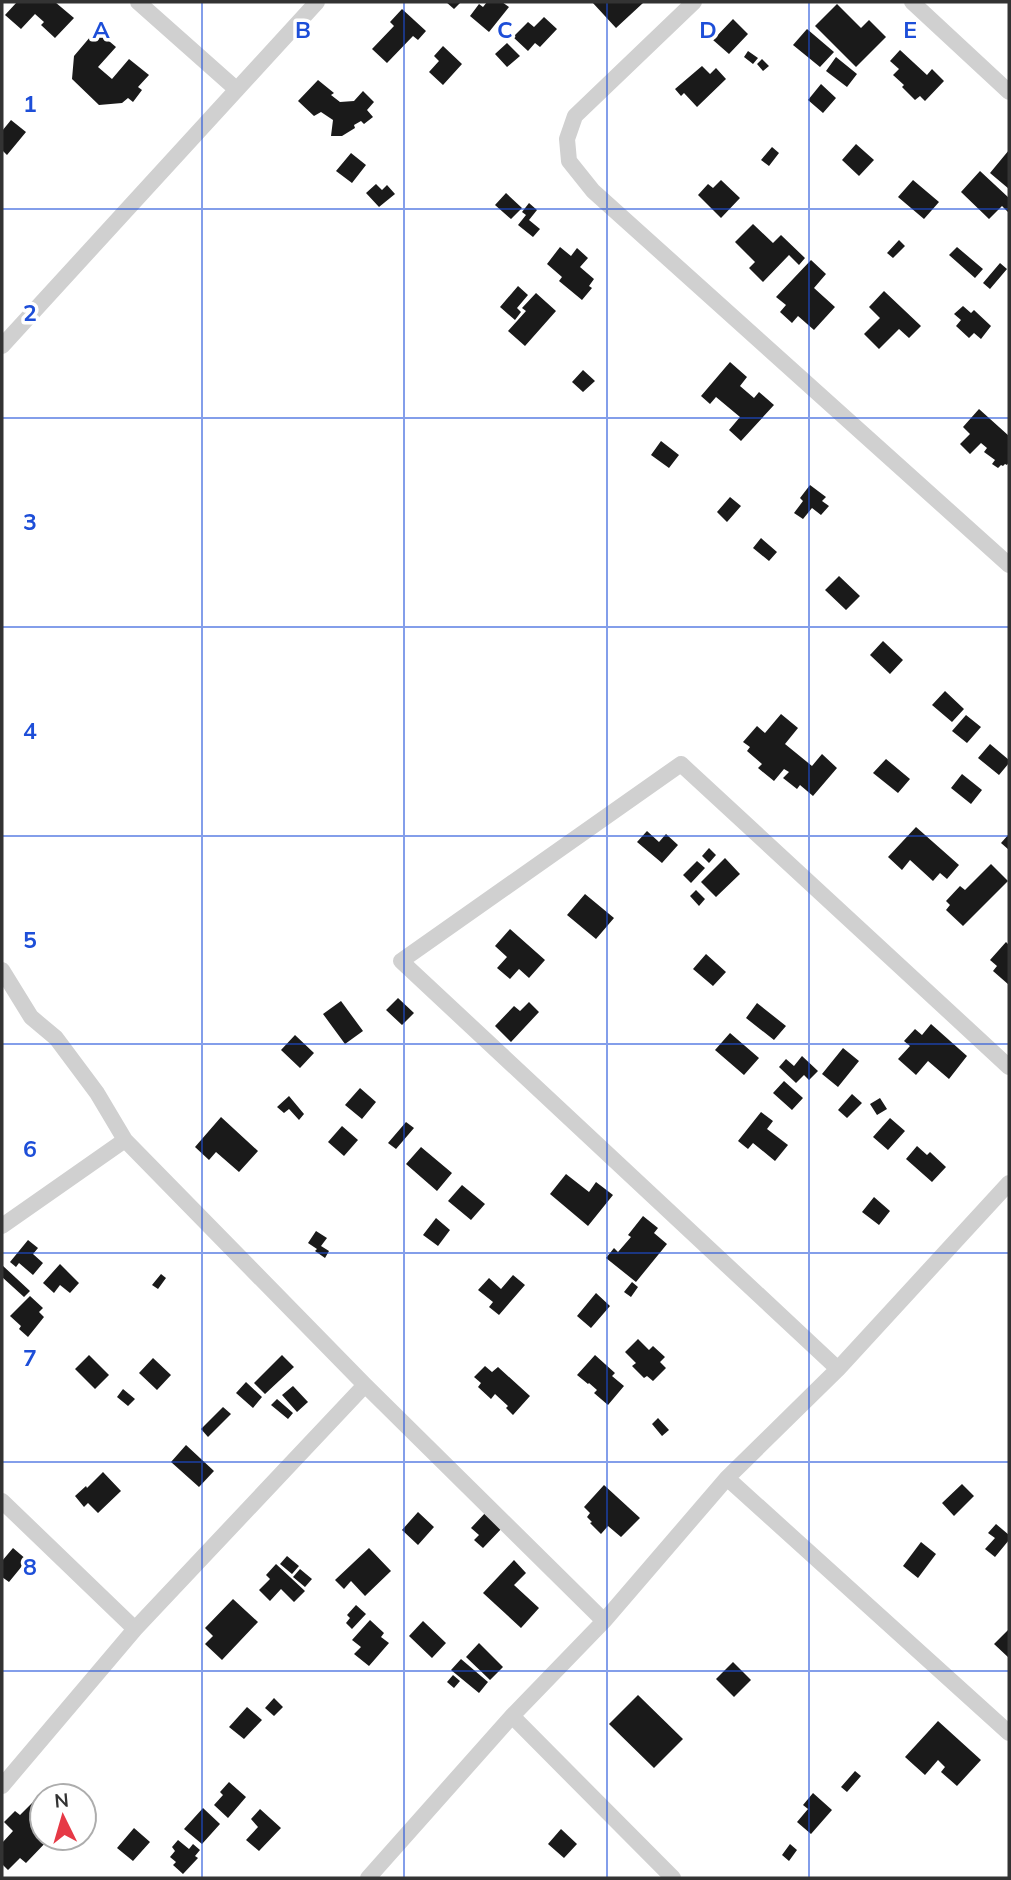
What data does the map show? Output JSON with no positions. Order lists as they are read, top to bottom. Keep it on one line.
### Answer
{"north":"top","grid":{"columns":["A","B","C","D","E"],"rows":["1","2","3","4","5","6","7","8"]}}
